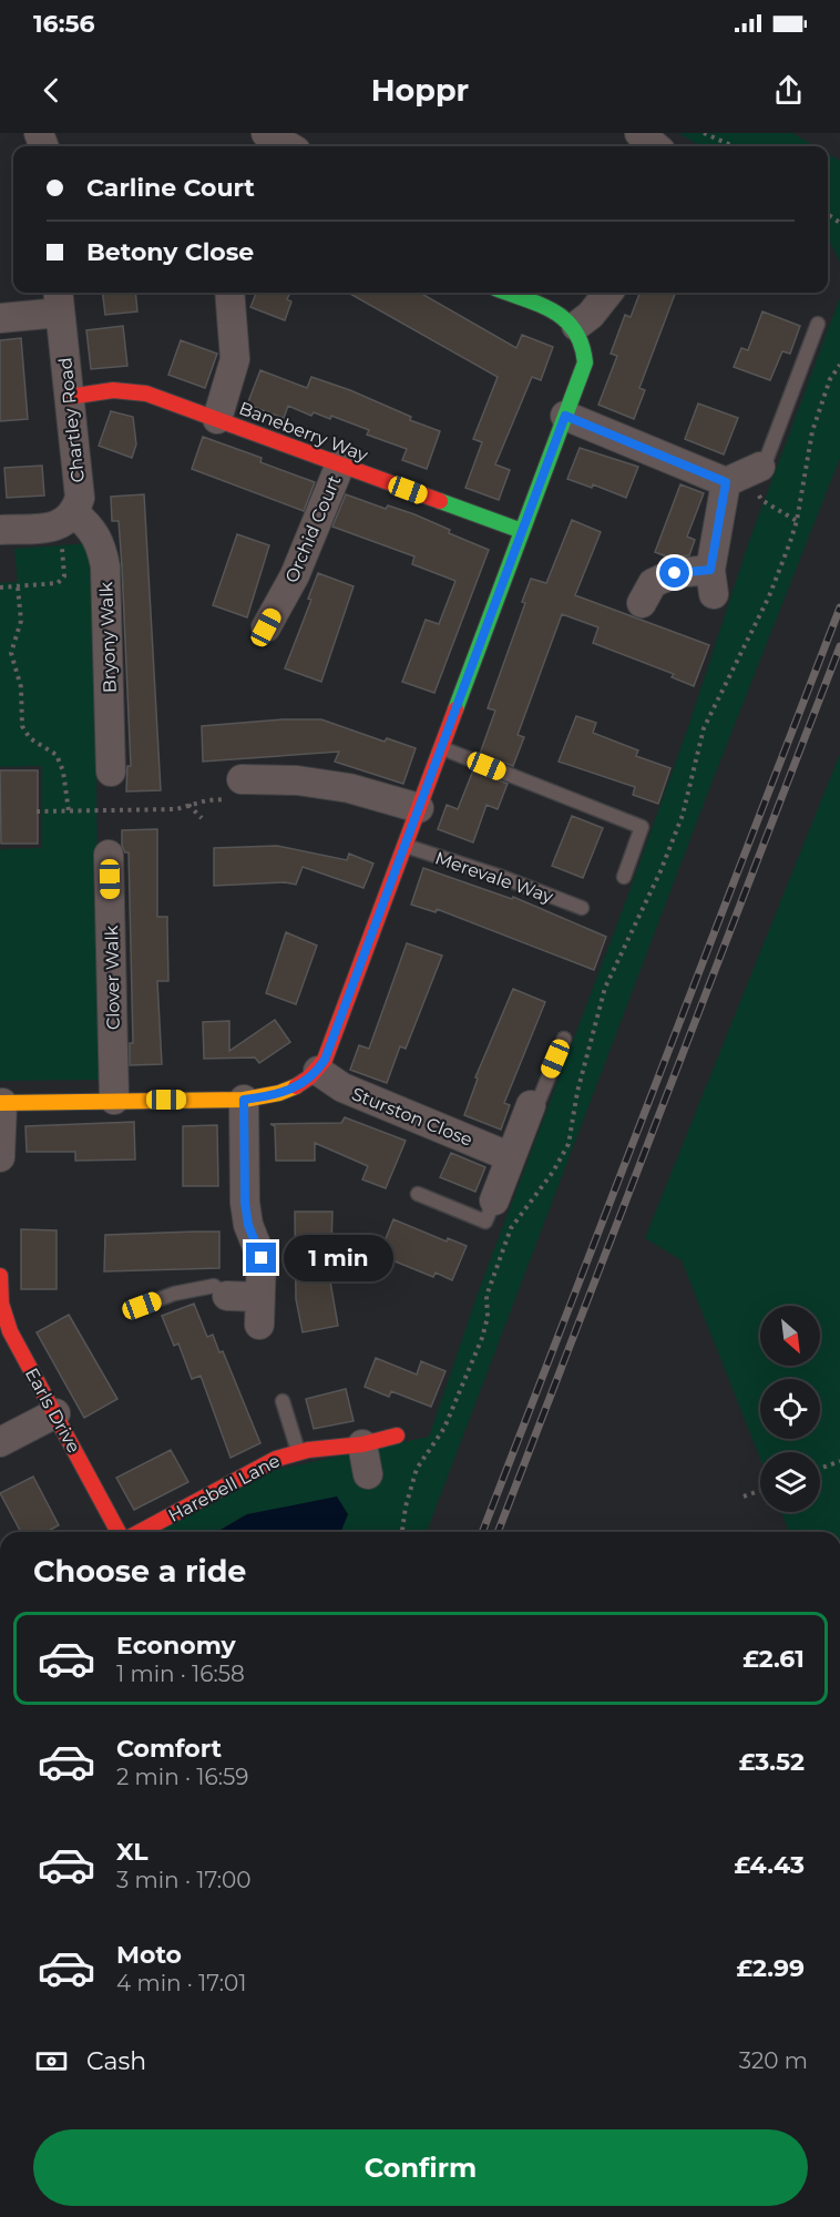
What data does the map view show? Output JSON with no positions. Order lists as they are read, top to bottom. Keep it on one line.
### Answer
{"streets":{"street":["Chartley Road","Baneberry Way","Orchid Court","Bryony Walk","Clover Walk","Sturston Close","Earls Drive","Harebell Lane"],"lane":["Merevale Way"]},"crossings":[["Chartley Road","Baneberry Way"],["Chartley Road","Bryony Walk"],["Baneberry Way","Orchid Court"]],"north":"bottom right","page":{"status":"16:56","header":"Hoppr","banner":["Carline Court","Betony Close"],"bubble":"1 min","heading":"Choose a ride","list":[{"name":"Economy","note":"1 min · 16:58","value":"£2.61"},{"name":"Comfort","note":"2 min · 16:59","value":"£3.52"},{"name":"XL","note":"3 min · 17:00","value":"£4.43"},{"name":"Moto","note":"4 min · 17:01","value":"£2.99"}],"pay":["Cash","320 m"],"buttons":"Confirm"}}
